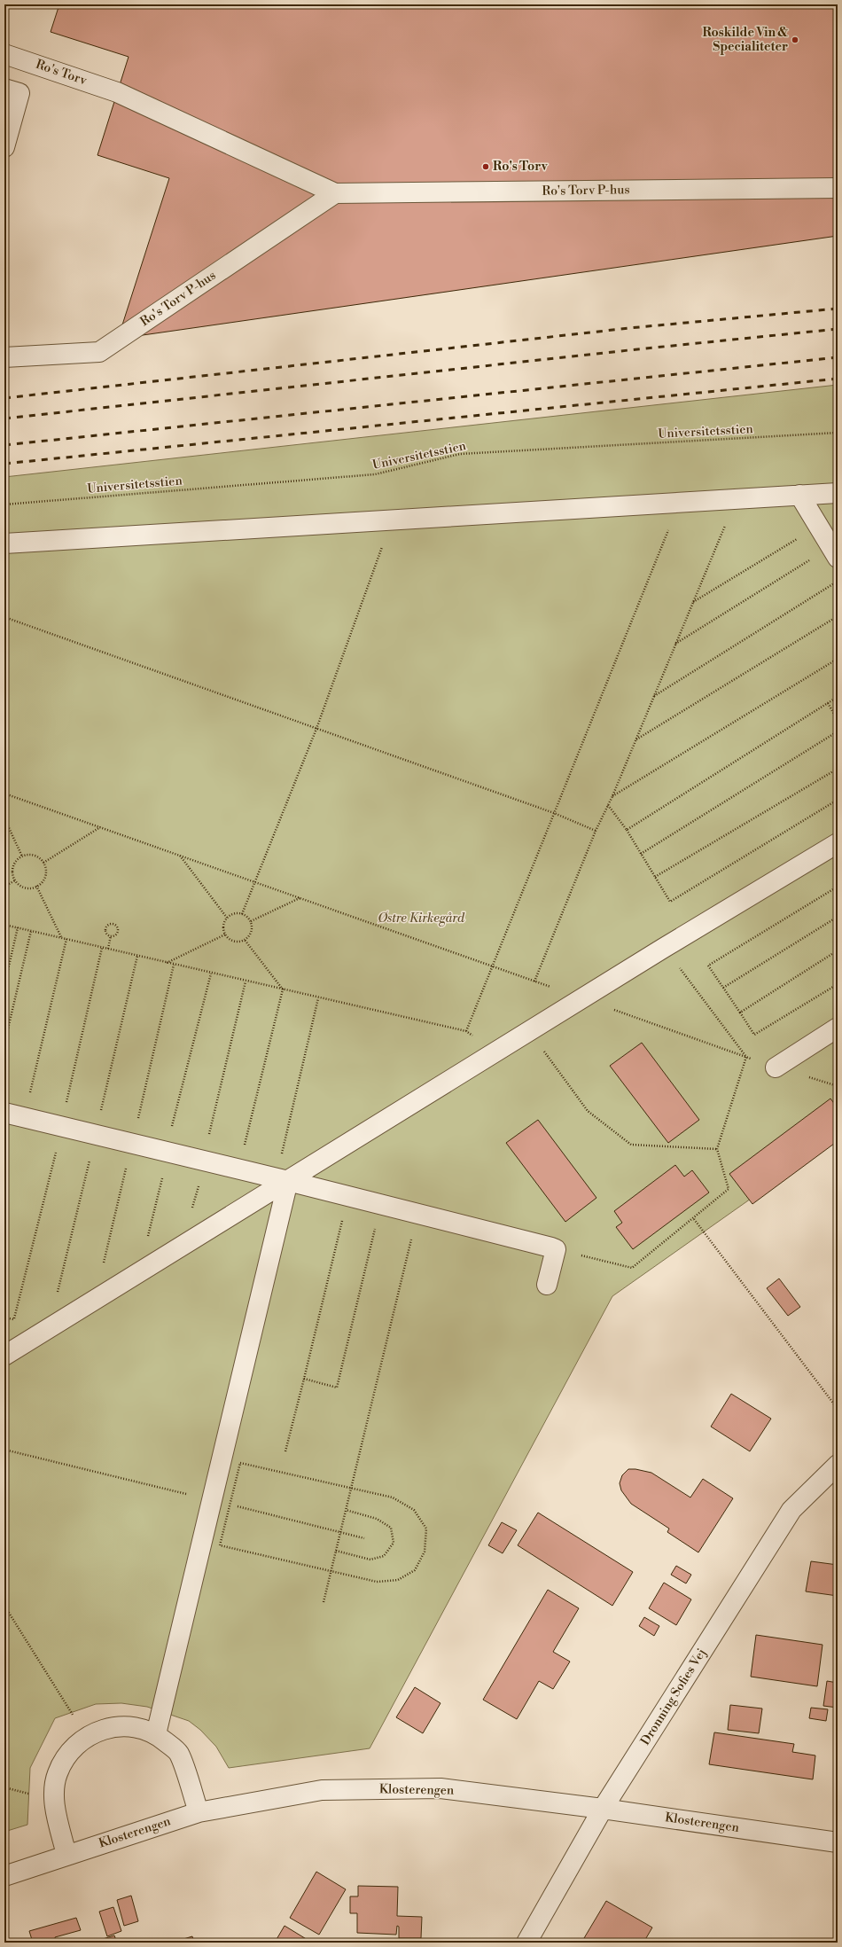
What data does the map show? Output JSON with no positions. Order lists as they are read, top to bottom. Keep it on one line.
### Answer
{"streets":{"street":["Ro's Torv","Ro's Torv P-hus","Dronning Sofies Vej","Klosterengen"],"path":["Universitetsstien"]},"crossings":[["Ro's Torv","Ro's Torv P-hus"],["Dronning Sofies Vej","Klosterengen"]],"parks":["Østre Kirkegård"],"places":["Roskilde Vin & Specialiteter","Ro's Torv"]}
